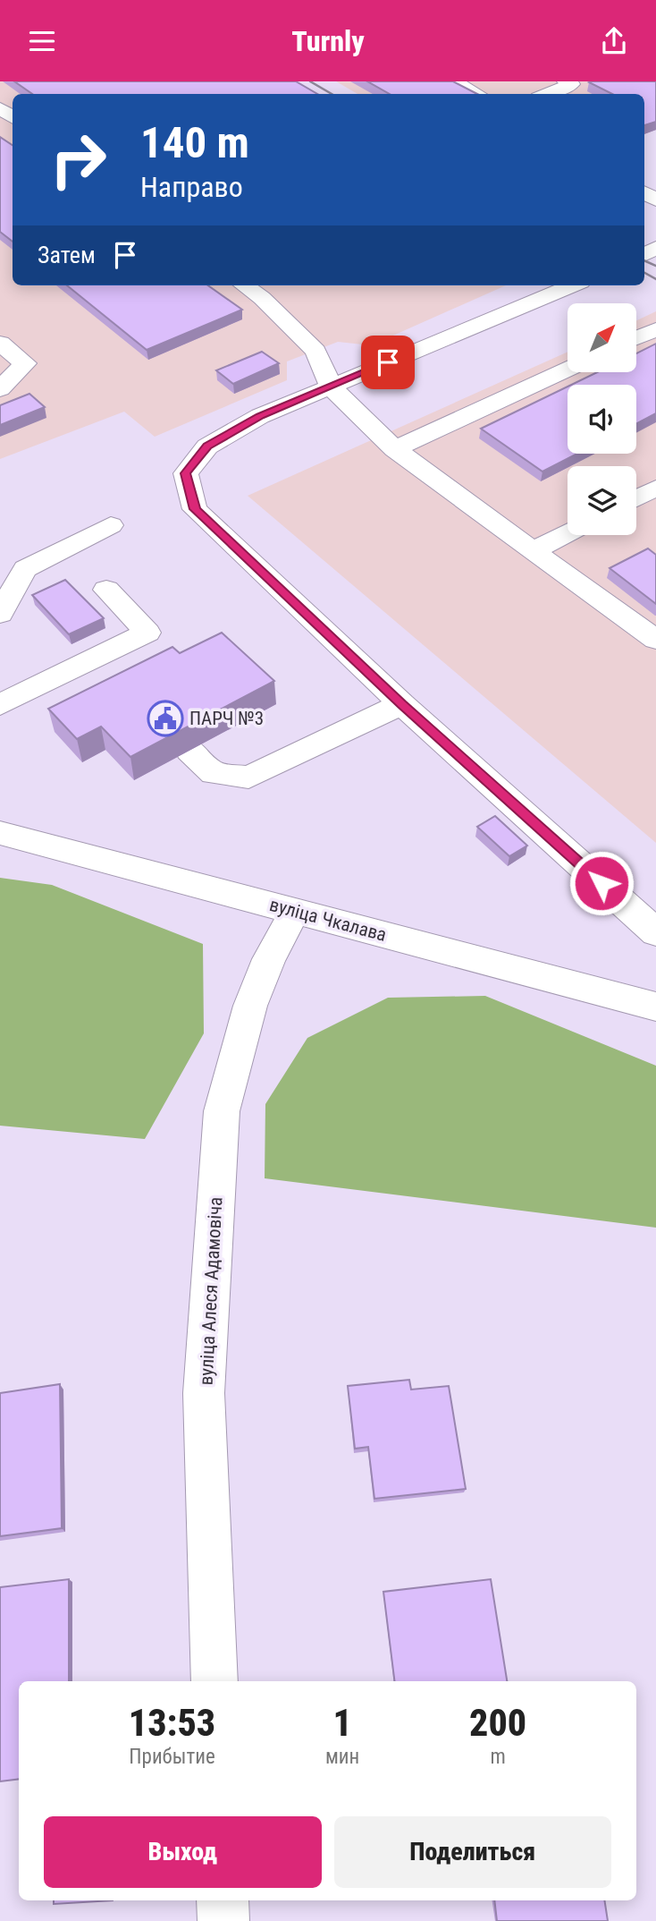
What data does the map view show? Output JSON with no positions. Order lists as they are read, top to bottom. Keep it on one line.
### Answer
{"streets":{"street":["вуліца Чкалава","вуліца Алеся Адамовіча"]},"crossings":[["вуліца Чкалава","вуліца Алеся Адамовіча"]],"places":{"public building":["ПАРЧ №3"]},"north":"top right","page":{"header":"Turnly","turn":["140 m","Направо"],"then":"Затем","eta":["13:53","Прибытие","1","мин","200","m"],"buttons":["Выход","Поделиться"]}}
